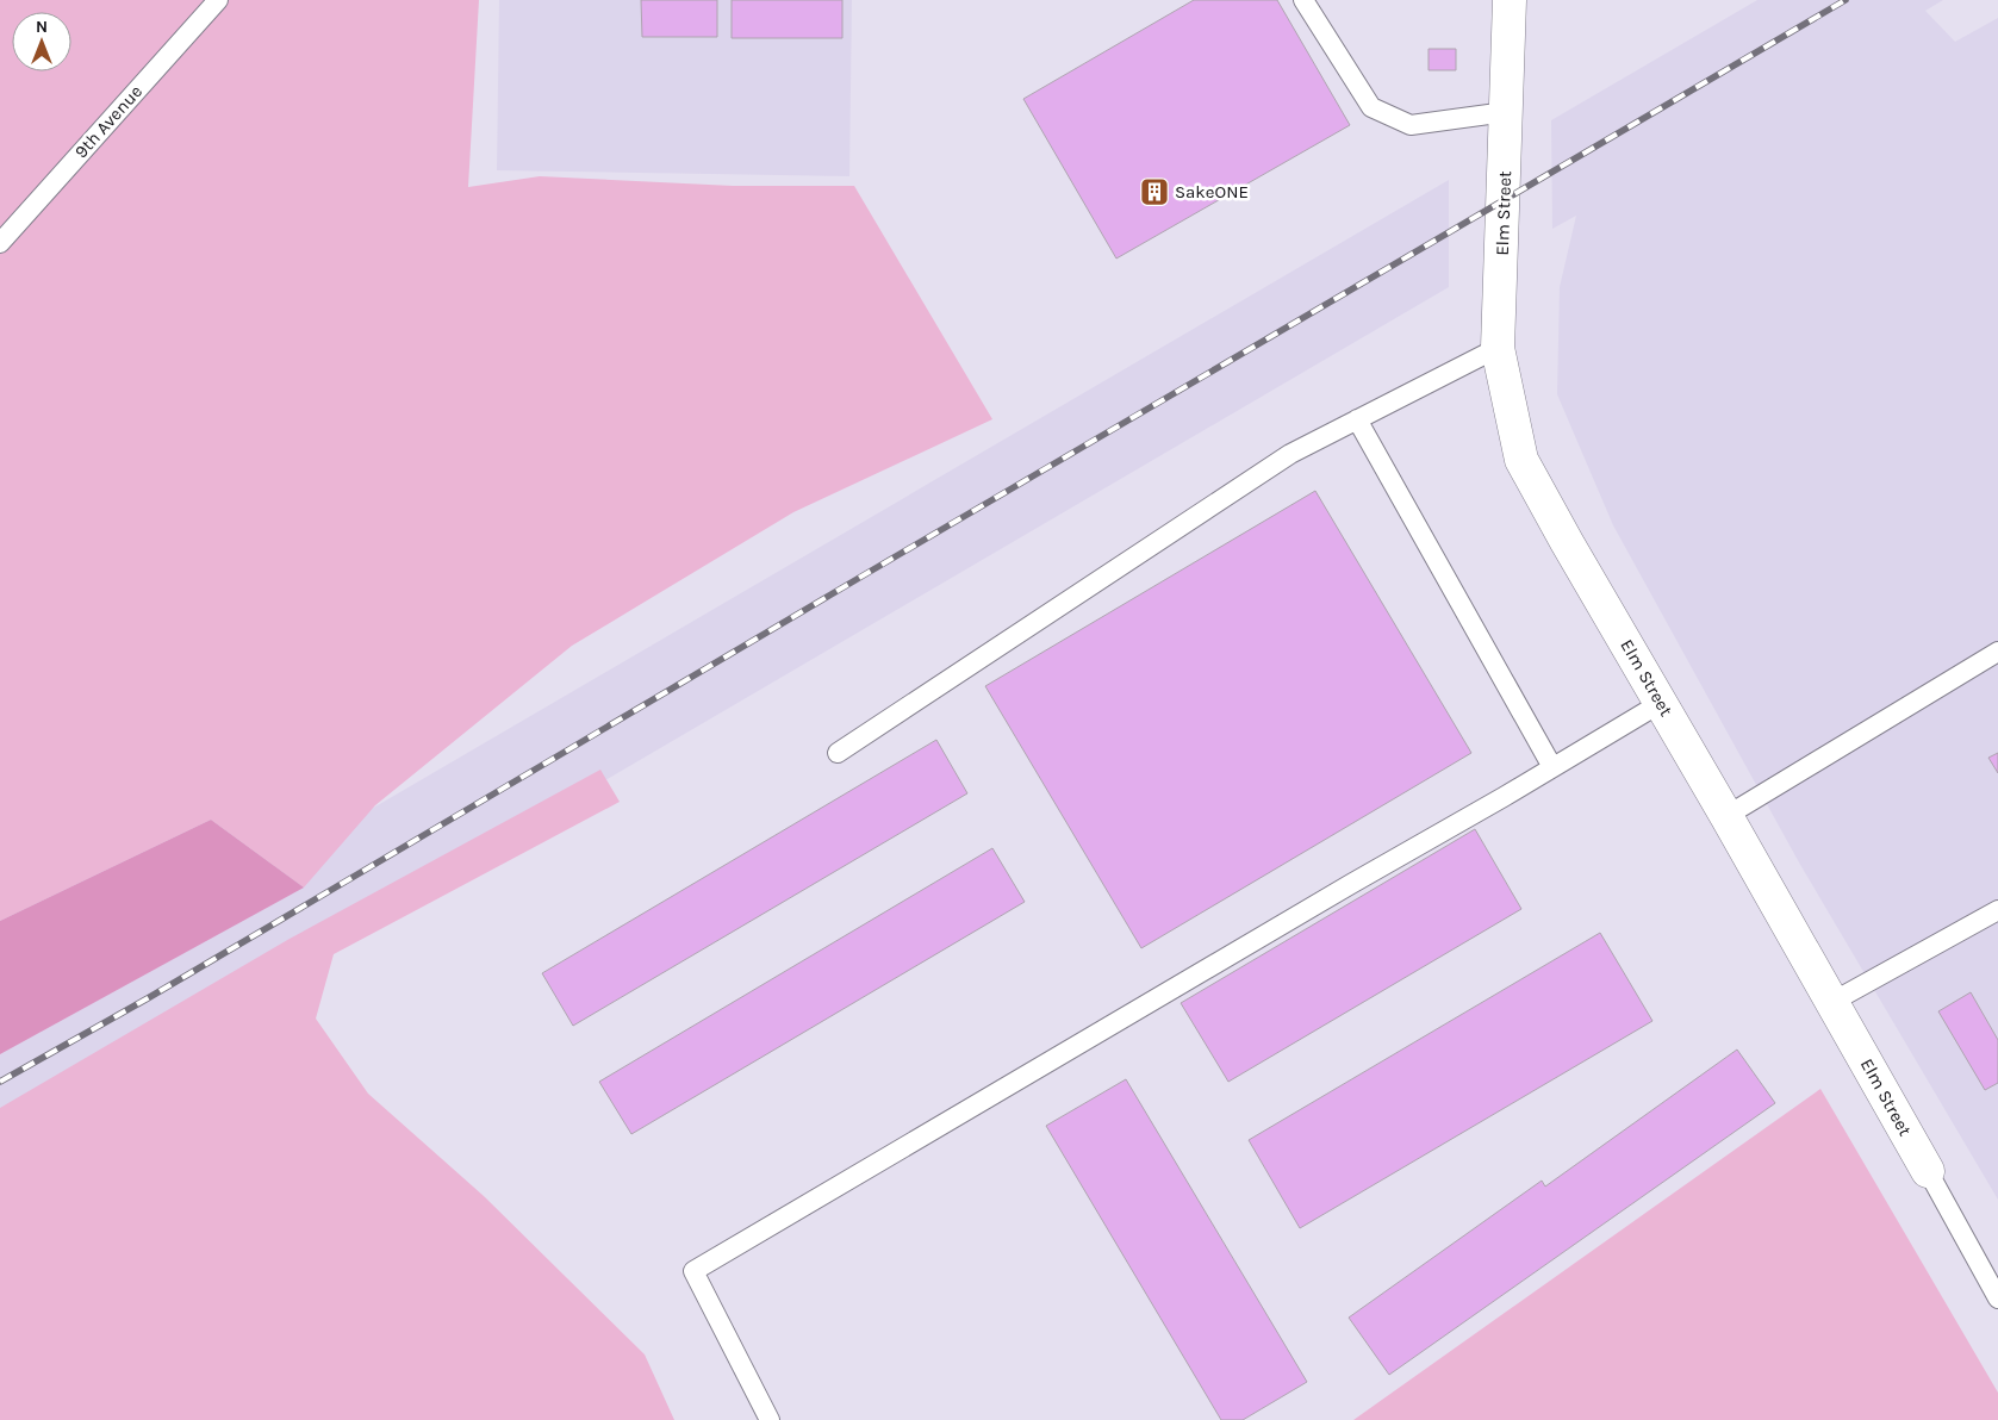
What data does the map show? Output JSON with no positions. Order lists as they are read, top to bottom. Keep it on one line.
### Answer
{"streets":{"street":["Elm Street"],"lane":["9th Avenue"]},"places":{"building":["SakeONE"]},"north":"top"}
